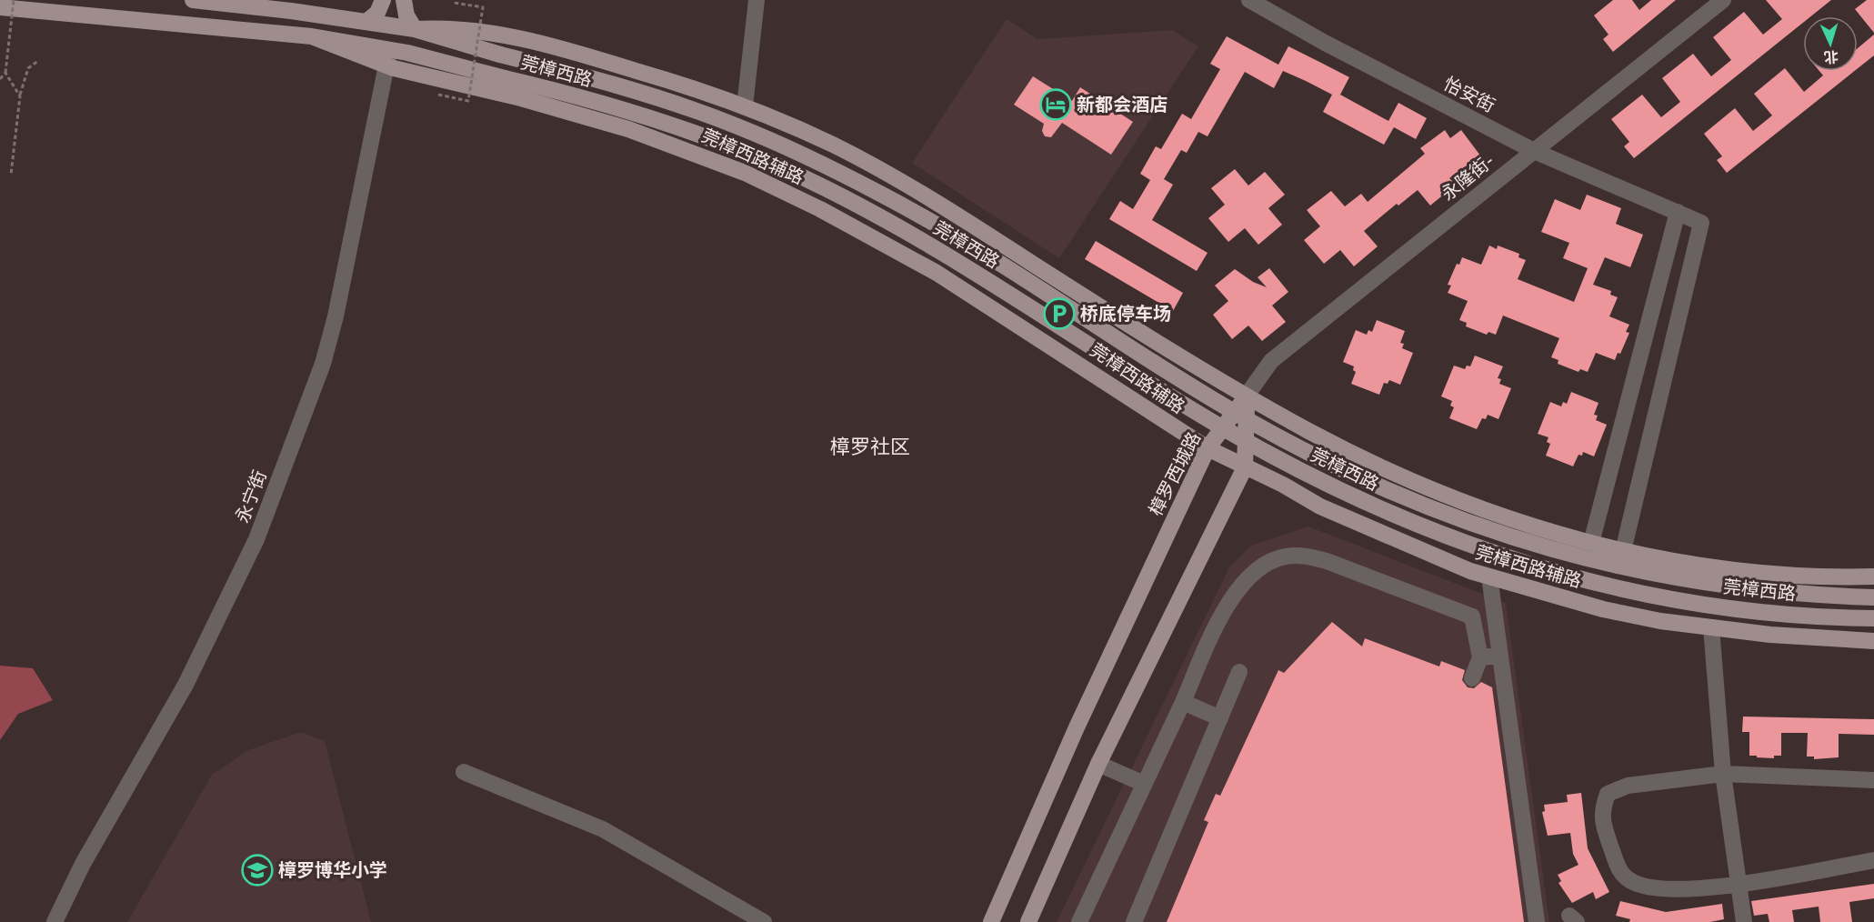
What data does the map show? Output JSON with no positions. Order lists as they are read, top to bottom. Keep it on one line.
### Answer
{"streets":{"main road":["莞樟西路","莞樟西路辅路","樟罗西城路"],"street":["怡安街","永隆街-","永宁街"]},"crossings":[["莞樟西路","莞樟西路辅路"],["莞樟西路","永宁街"],["怡安街","永隆街-"],["莞樟西路辅路","樟罗西城路"],["莞樟西路辅路","永宁街"],["永隆街-","樟罗西城路"]],"districts":["樟罗社区"],"places":{"hotel":["新都会酒店"],"parking":["桥底停车场"],"school or university":["樟罗博华小学"]},"north":"bottom"}
